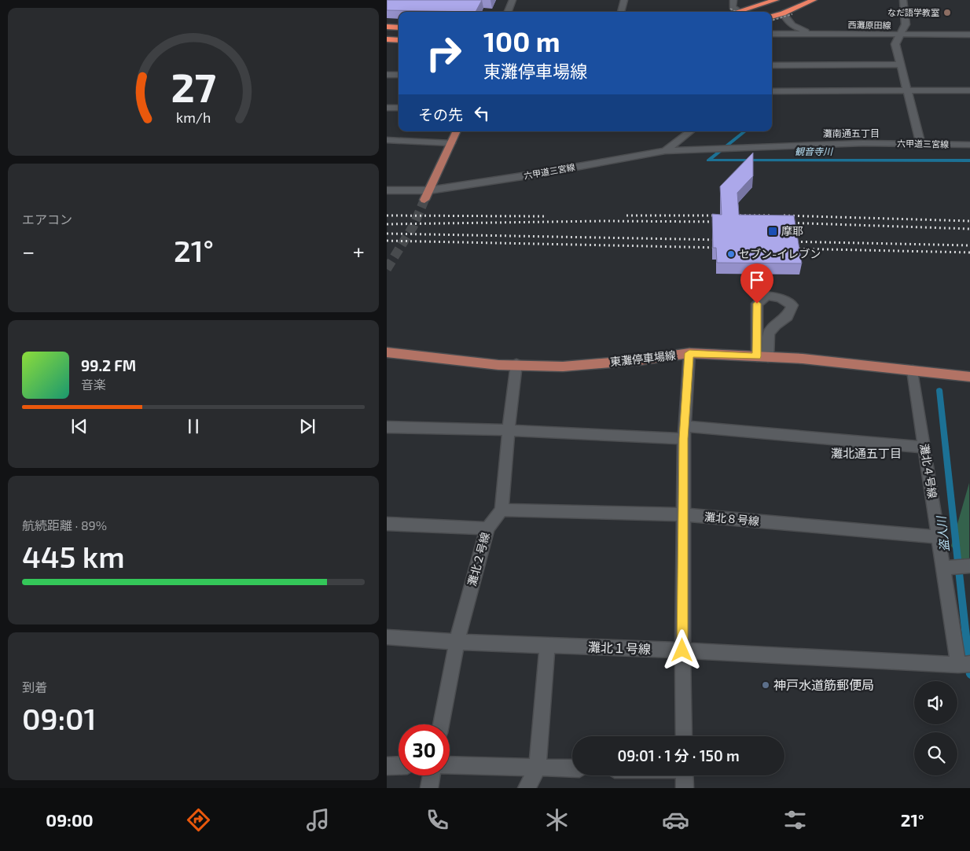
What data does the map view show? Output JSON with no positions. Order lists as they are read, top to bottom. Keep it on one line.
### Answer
{"streets":{"main road":["東灘停車場線"],"street":["西灘原田線","六甲道三宮線","灘北４号線","灘北８号線","灘北２号線","灘北１号線"]},"crossings":[["東灘停車場線","灘北４号線"],["灘北４号線","灘北８号線"],["灘北４号線","灘北１号線"],["灘北８号線","灘北２号線"],["灘北２号線","灘北１号線"]],"districts":["灘南通五丁目","灘北通五丁目"],"water":["観音寺川","盗人川"],"places":{"other":["なだ語学教室","セブン-イレブン","神戸水道筋郵便局"],"transit":["摩耶"]},"page":{"turn":["100 m","東灘停車場線"],"then":"その先","tile":["エアコン",["航続距離 · 89%","445 km"],["到着","09:01"]],"heat":["−","21°","+"],"song":["99.2 FM","音楽"],"limit":"30","trip":"09:01 · 1 分 · 150 m","tabs":["09:00","21°"],"gauge":["27","km/h"]}}
